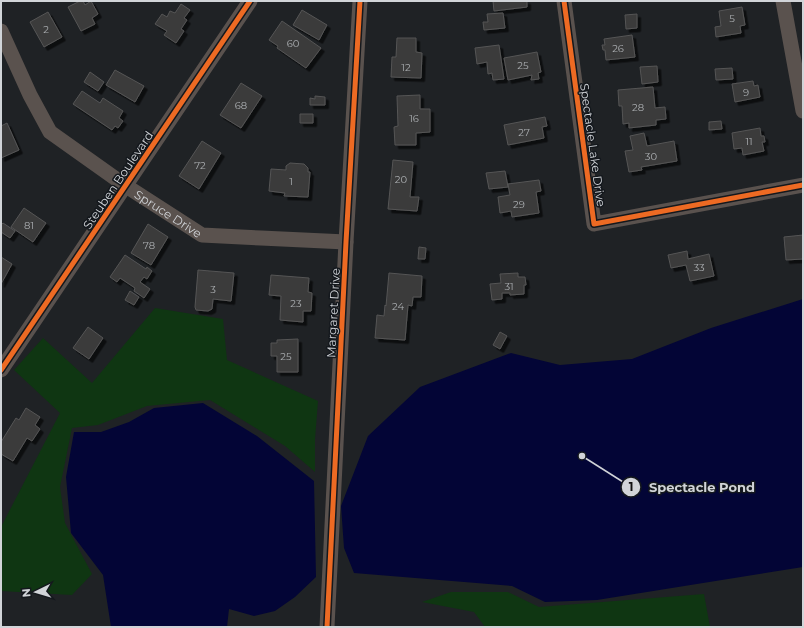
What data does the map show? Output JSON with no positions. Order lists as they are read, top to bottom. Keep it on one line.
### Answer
{"streets":{"street":["Spectacle Lake Drive","Steuben Boulevard","Spruce Drive","Margaret Drive"]},"crossings":[["Steuben Boulevard","Spruce Drive"],["Spruce Drive","Margaret Drive"]],"places":["Spectacle Pond"],"house_numbers":["5","2","60","26","25","12","9","68","28","16","27","11","30","72","20","1","29","81","78","33","31","3","23","24","25"],"north":"left"}
